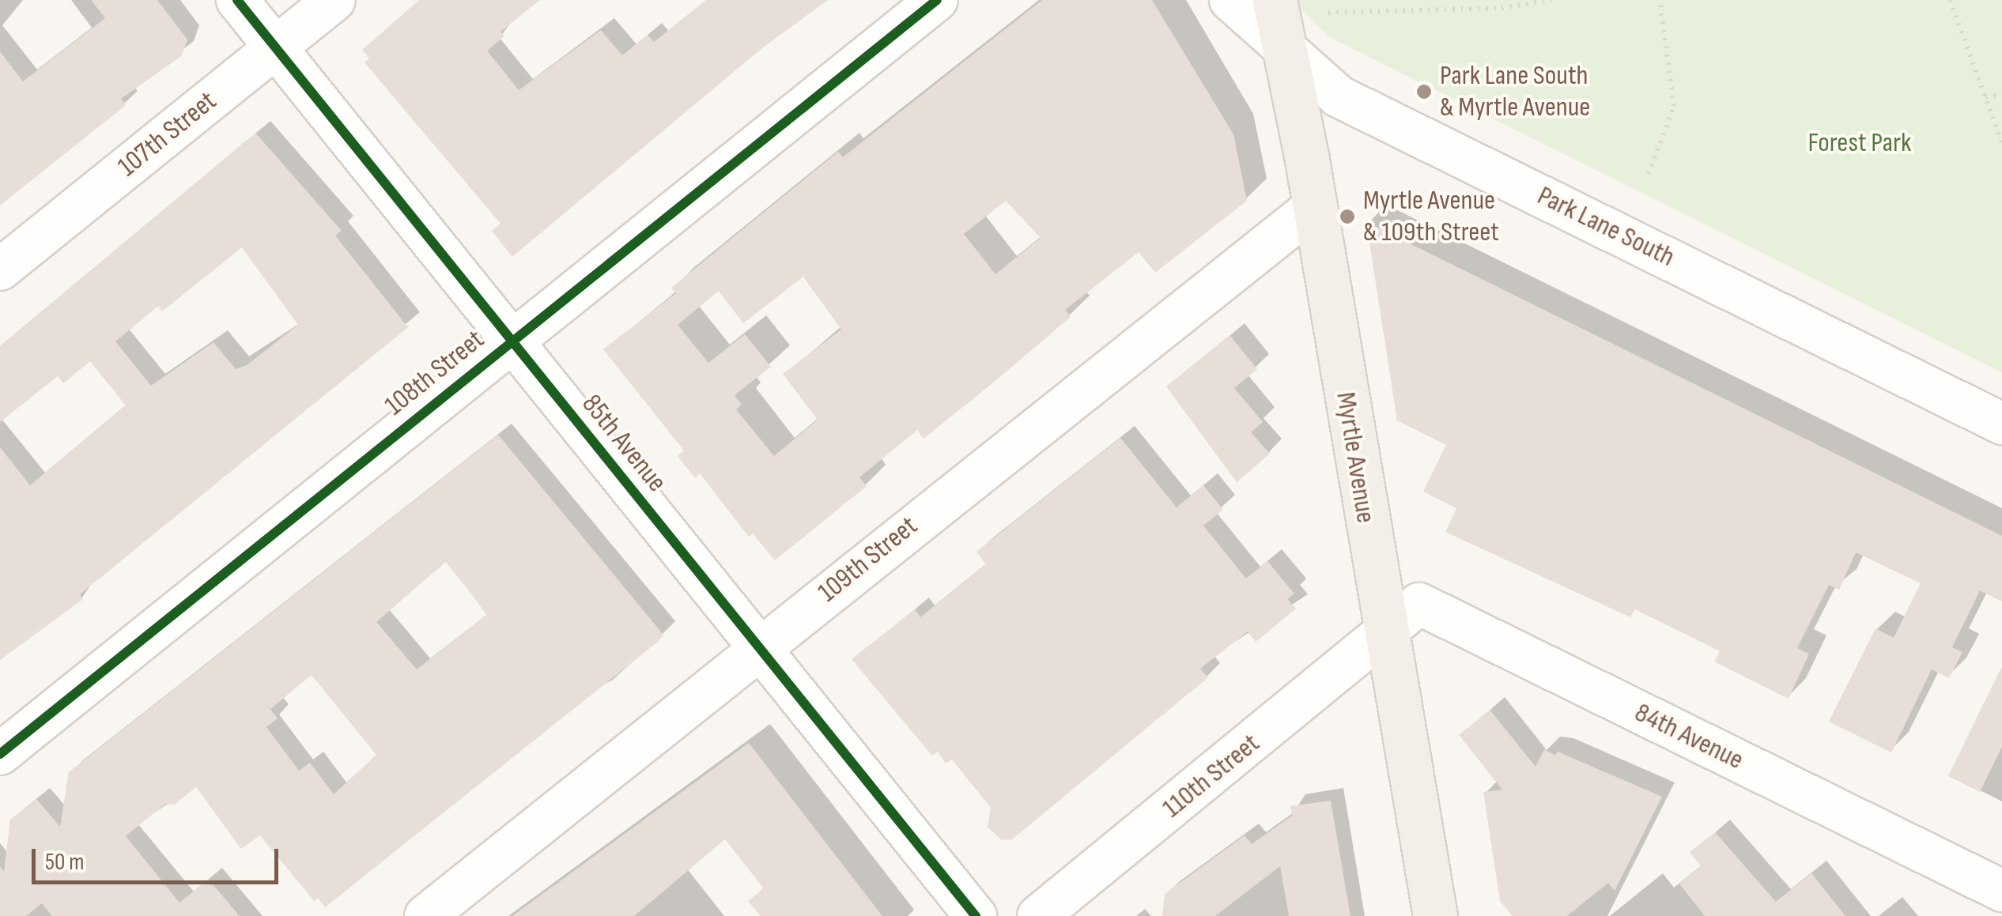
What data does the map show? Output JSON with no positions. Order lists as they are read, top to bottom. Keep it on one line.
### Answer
{"streets":{"main road":["Myrtle Avenue"],"street":["107th Street","Park Lane South","108th Street","85th Avenue","109th Street","84th Avenue","110th Street"]},"crossings":[["107th Street","85th Avenue"],["Park Lane South","Myrtle Avenue"],["108th Street","85th Avenue"],["85th Avenue","109th Street"],["Myrtle Avenue","109th Street"],["Myrtle Avenue","84th Avenue"],["Myrtle Avenue","110th Street"],["84th Avenue","110th Street"]],"parks":["Forest Park"],"places":["Park Lane South & Myrtle Avenue","Myrtle Avenue & 109th Street"],"scale_bar":"50 m"}
